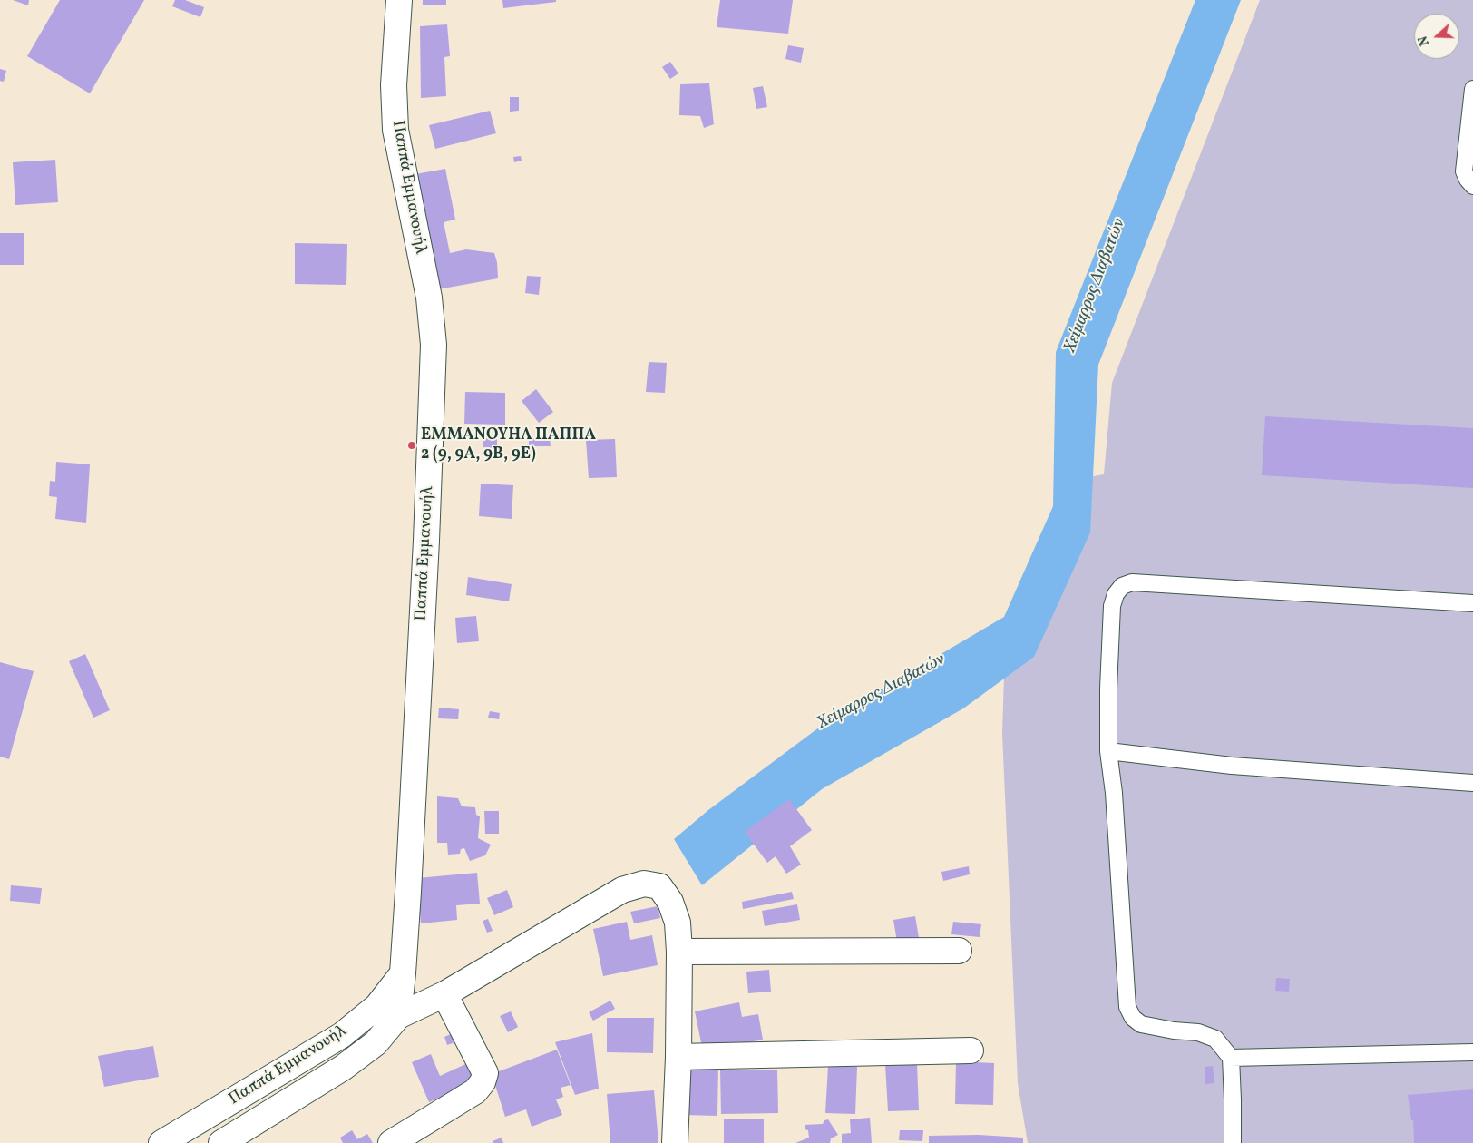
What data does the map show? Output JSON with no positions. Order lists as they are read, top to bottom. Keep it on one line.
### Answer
{"streets":{"street":["Παππά Εμμανουήλ"]},"water":["Χείμαρρος Διαβατών"],"places":["ΕΜΜΑΝΟΥΗΛ ΠΑΠΠΑ 2 (9, 9Α, 9Β, 9Ε)"],"north":"left"}
